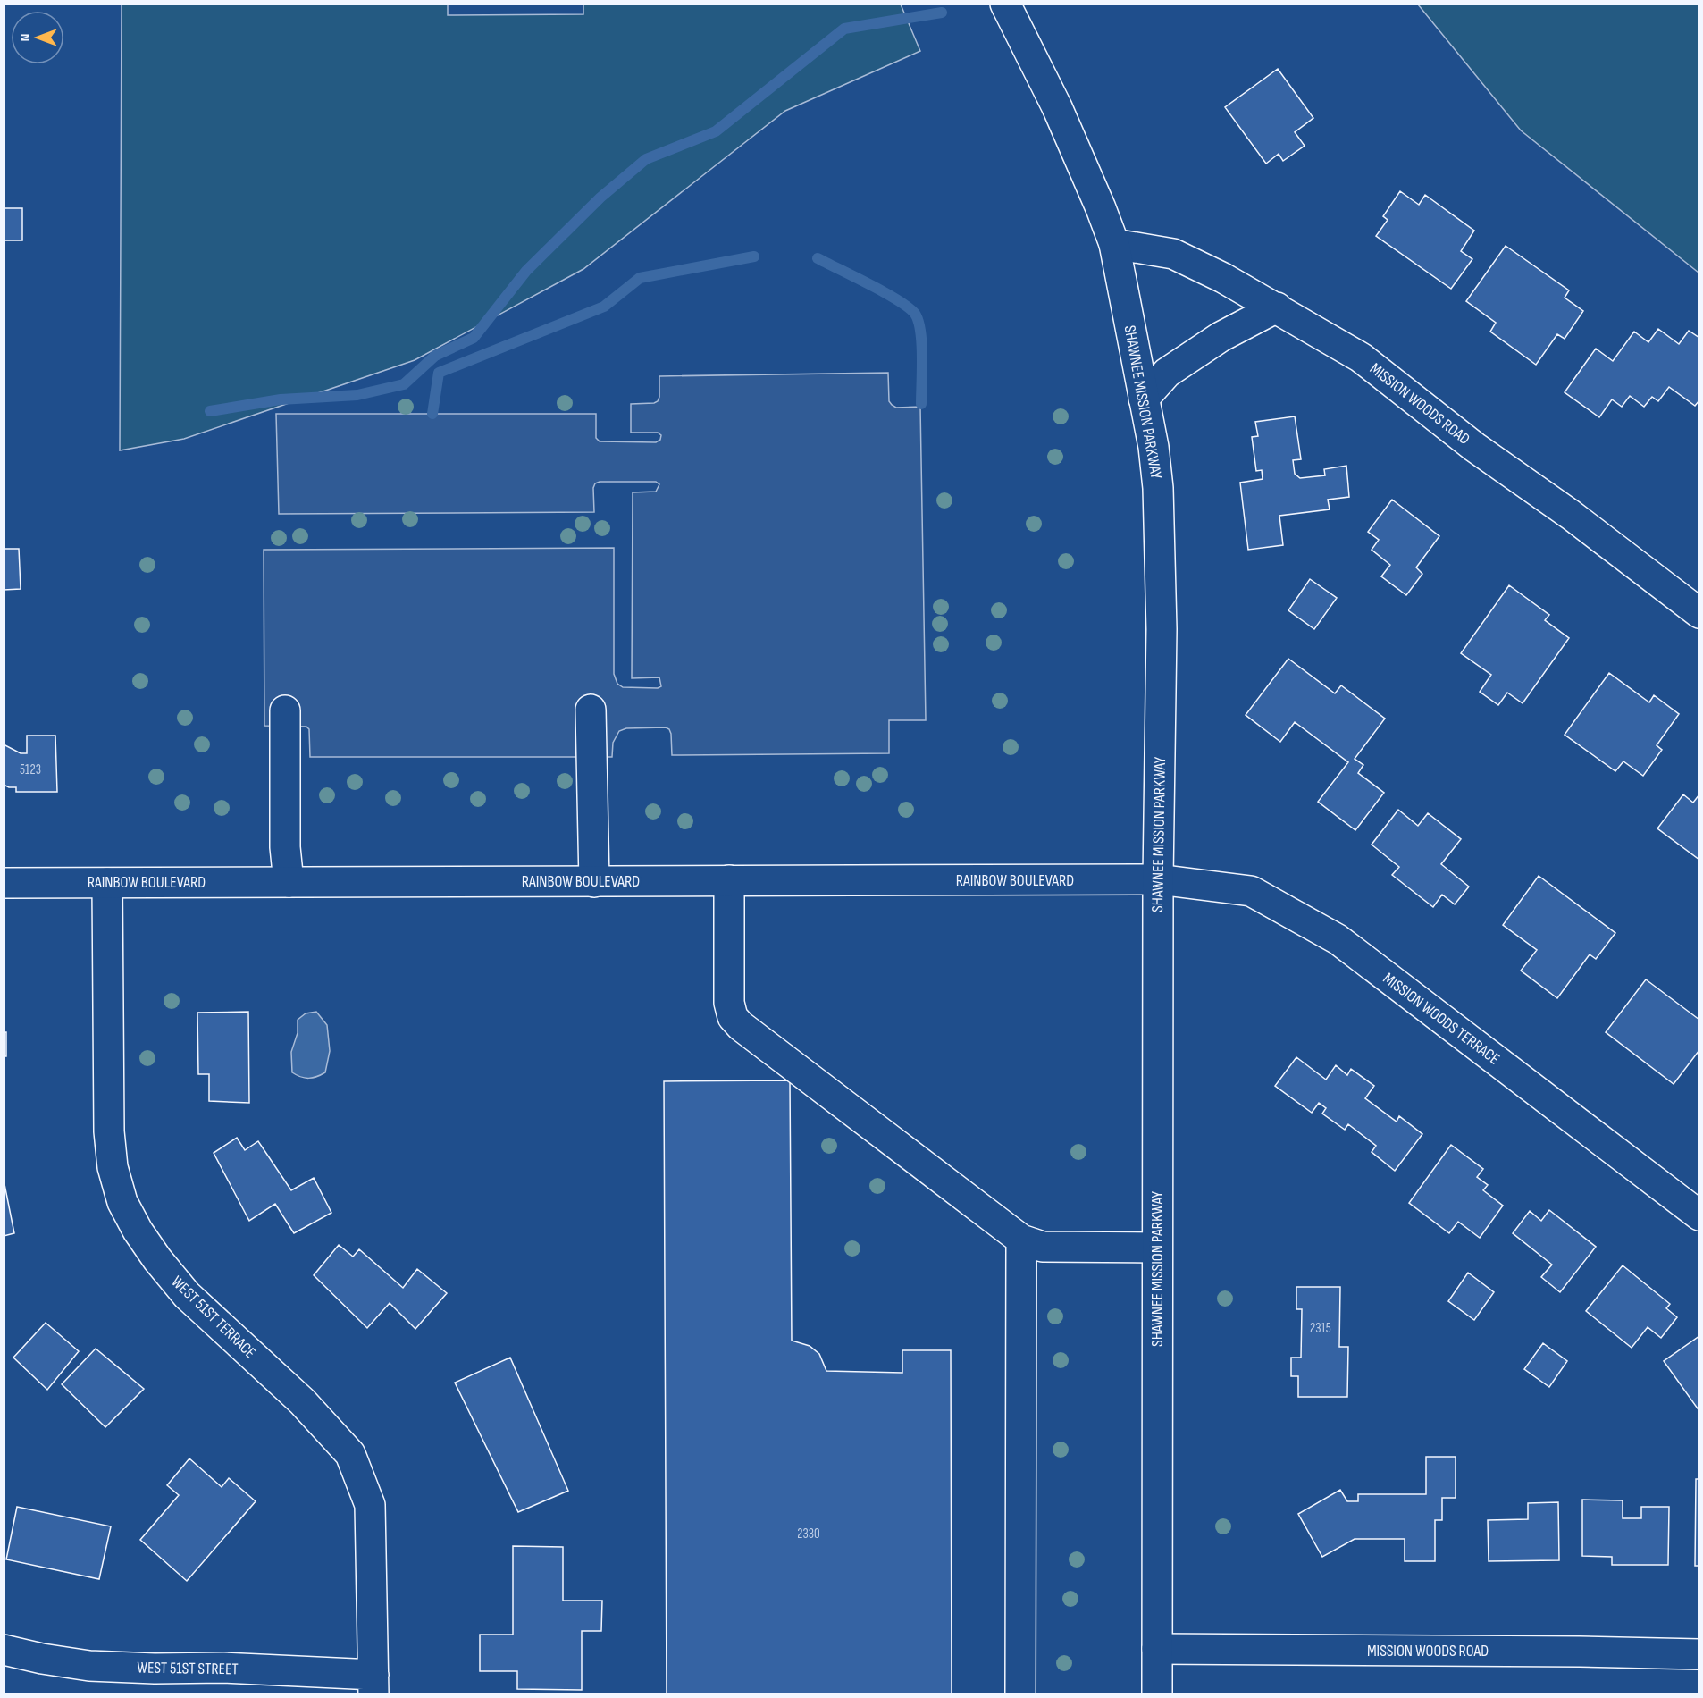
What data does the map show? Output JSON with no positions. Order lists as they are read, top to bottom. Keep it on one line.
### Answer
{"streets":{"main road":["SHAWNEE MISSION PARKWAY","MISSION WOODS ROAD","RAINBOW BOULEVARD","MISSION WOODS TERRACE","WEST 51ST TERRACE","WEST 51ST STREET"]},"crossings":[["SHAWNEE MISSION PARKWAY","MISSION WOODS ROAD"],["SHAWNEE MISSION PARKWAY","RAINBOW BOULEVARD"],["SHAWNEE MISSION PARKWAY","MISSION WOODS TERRACE"],["RAINBOW BOULEVARD","MISSION WOODS TERRACE"],["RAINBOW BOULEVARD","WEST 51ST TERRACE"],["WEST 51ST TERRACE","WEST 51ST STREET"]],"house_numbers":["5123","2315","2330"],"north":"left"}
